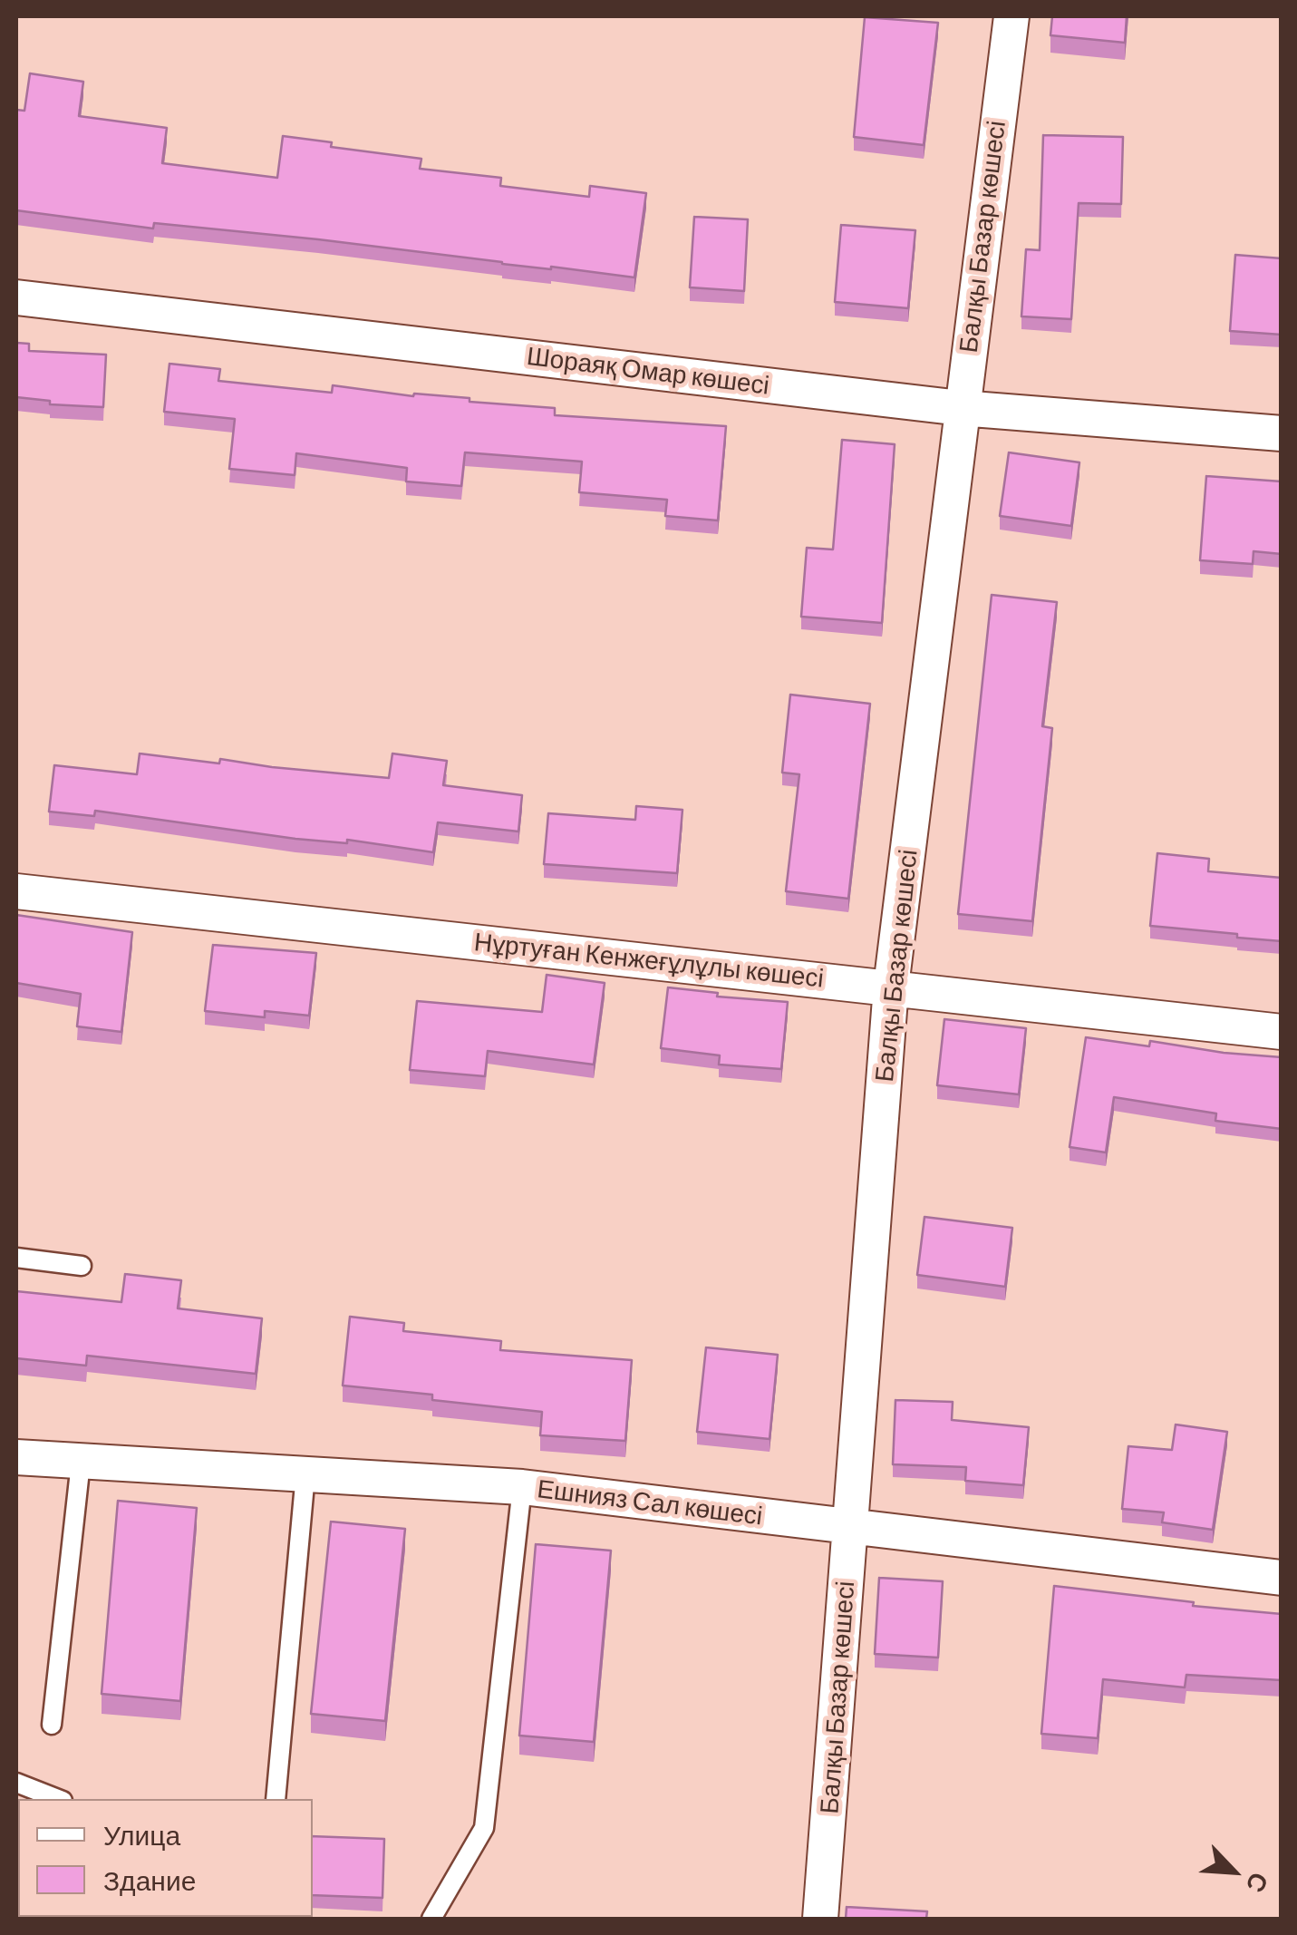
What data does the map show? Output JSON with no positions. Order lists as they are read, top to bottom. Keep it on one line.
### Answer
{"streets":{"street":["Балқы Базар көшесі","Шораяқ Омар көшесі","Нұртуған Кенжеғұлұлы көшесі","Ешнияз Сал көшесі"]},"crossings":[["Балқы Базар көшесі","Шораяқ Омар көшесі"],["Балқы Базар көшесі","Нұртуған Кенжеғұлұлы көшесі"],["Балқы Базар көшесі","Ешнияз Сал көшесі"]],"legend":["Улица","Здание"],"north":"bottom right"}
